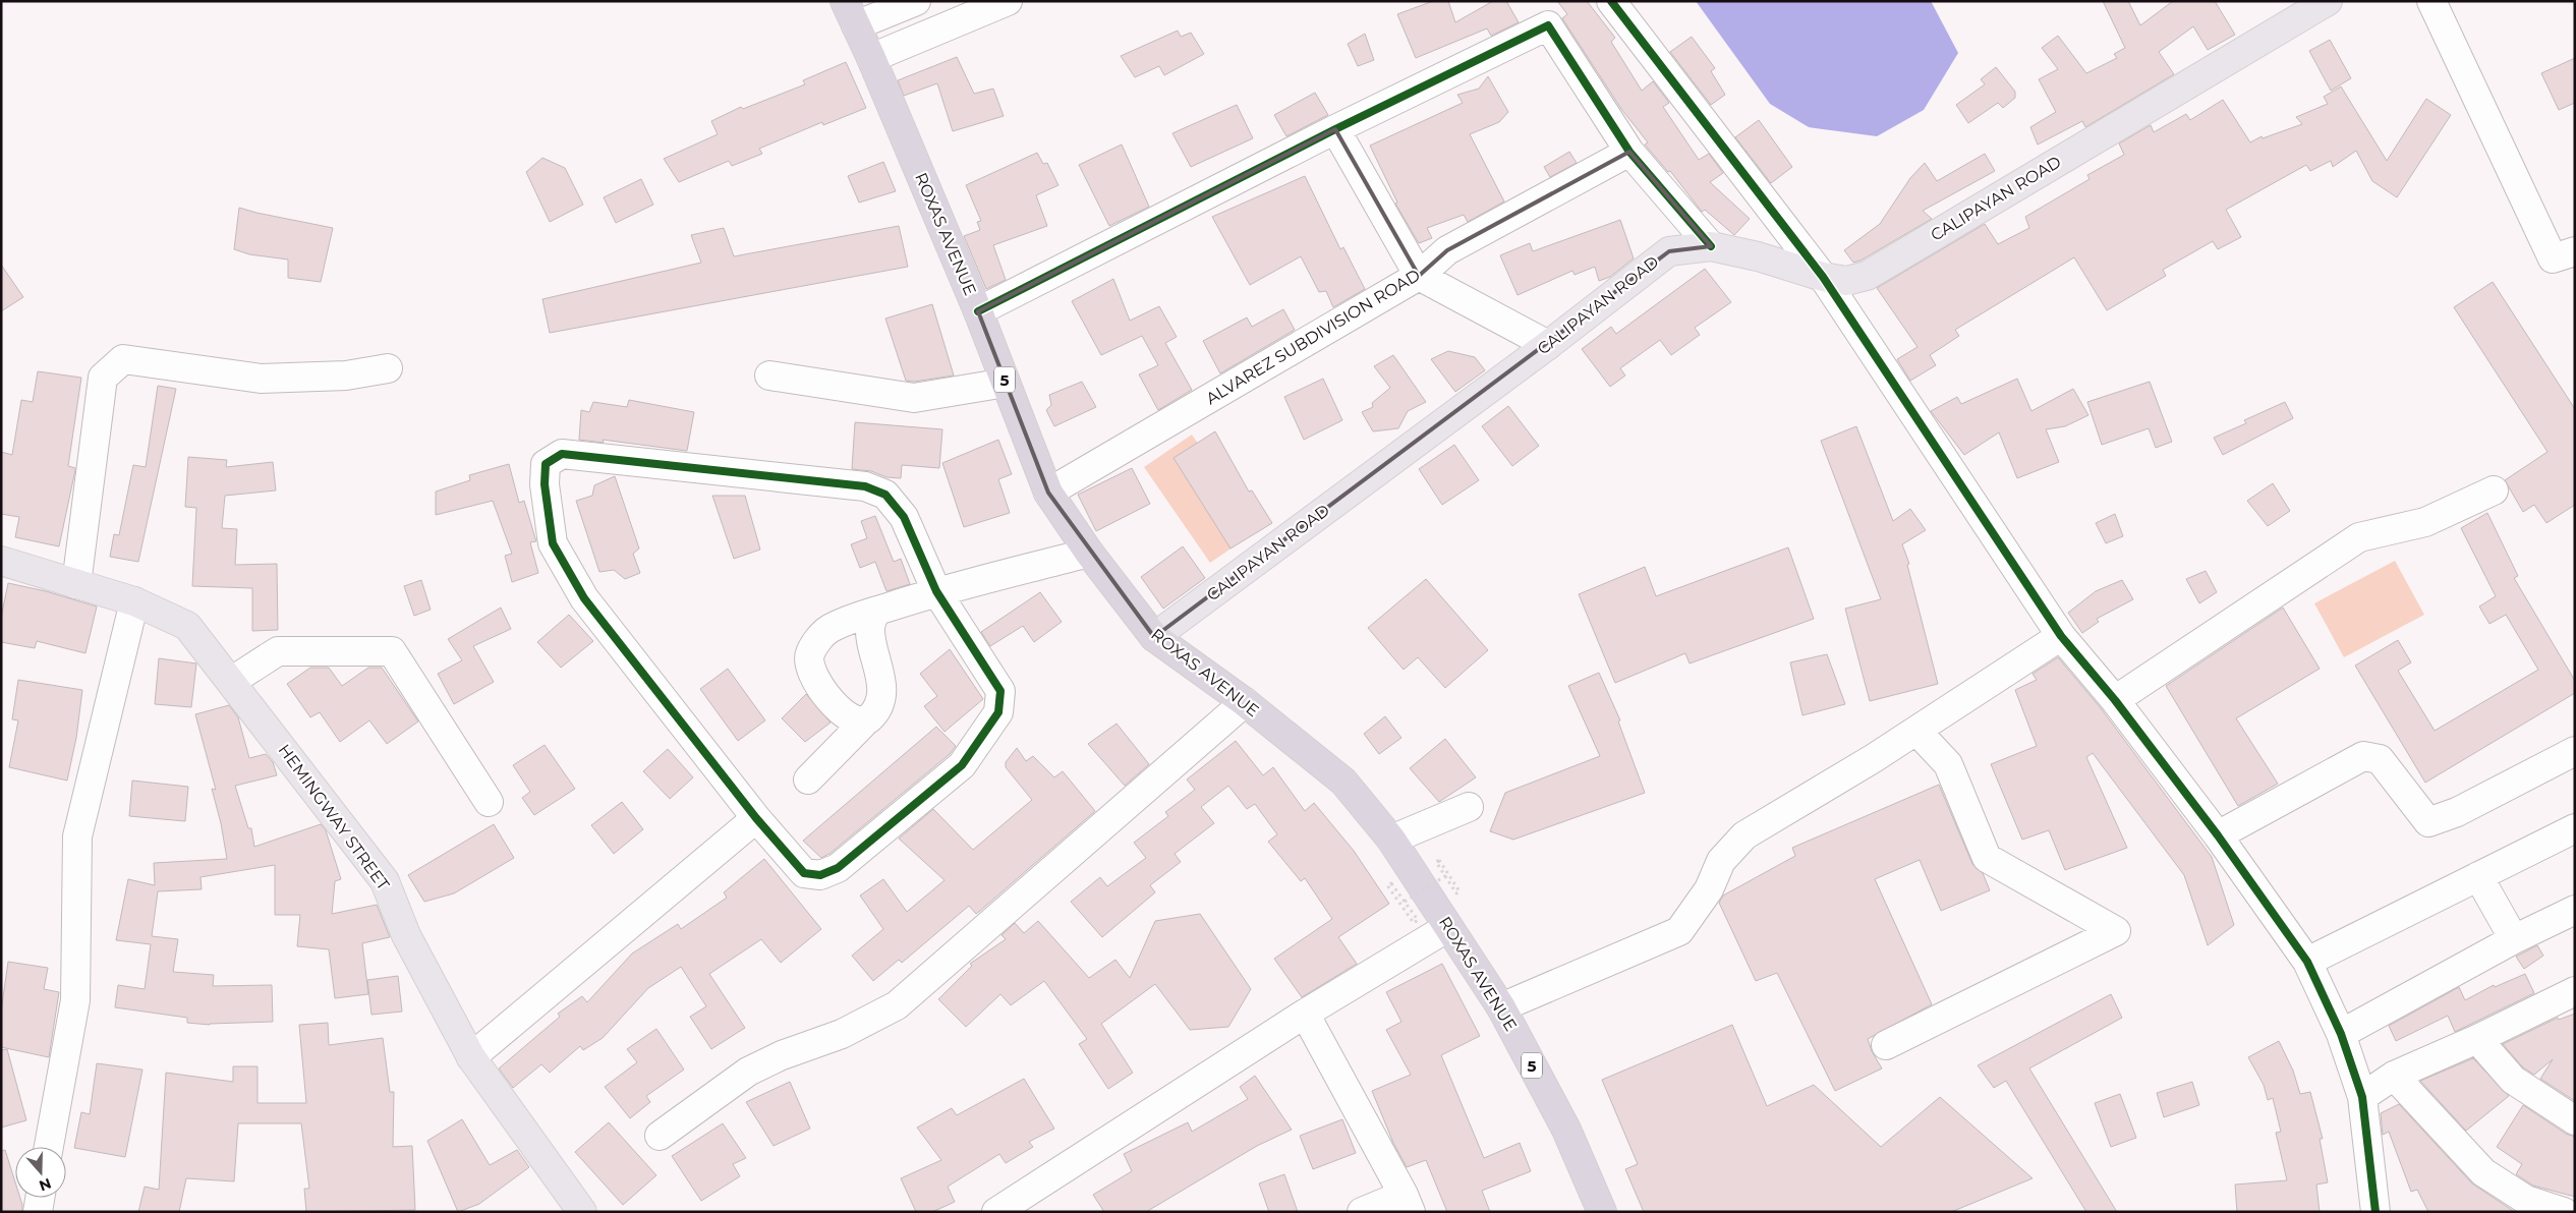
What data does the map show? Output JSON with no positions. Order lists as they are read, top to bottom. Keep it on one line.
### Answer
{"streets":{"highway":["ROXAS AVENUE","5"],"main road":["CALIPAYAN ROAD","HEMINGWAY STREET"],"street":["ALVAREZ SUBDIVISION ROAD"]},"crossings":[["CALIPAYAN ROAD","ROXAS AVENUE"],["ROXAS AVENUE","ALVAREZ SUBDIVISION ROAD"]],"north":"bottom"}
